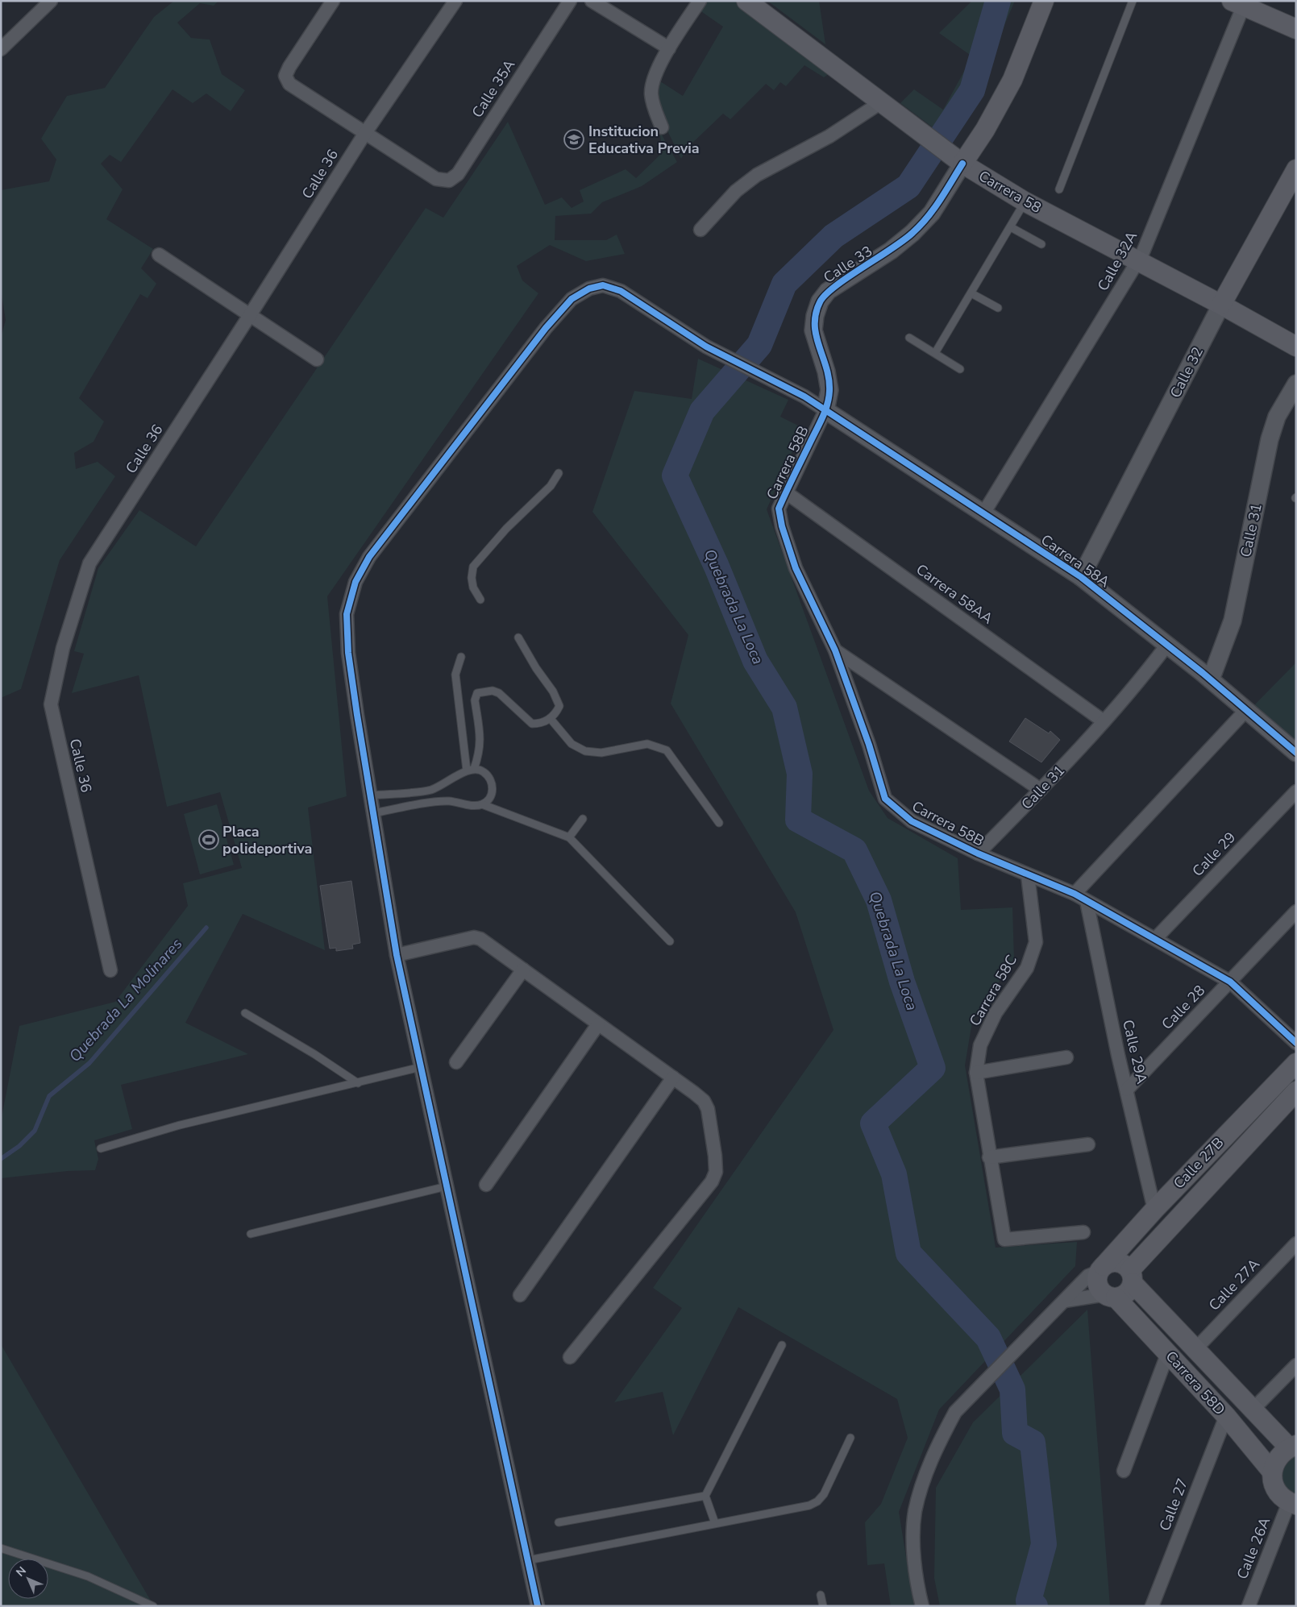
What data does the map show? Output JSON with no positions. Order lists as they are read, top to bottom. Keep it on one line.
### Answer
{"streets":{"main road":["Carrera 58","Calle 33","Calle 32","Calle 27B","Carrera 58D"],"street":["Calle 35A","Calle 36","Calle 32A","Carrera 58B","Calle 31","Carrera 58A","Carrera 58AA","Calle 29","Carrera 58C","Calle 28","Calle 29A","Calle 27A","Calle 27","Calle 26A"]},"crossings":[["Calle 35A","Calle 36"],["Carrera 58","Calle 32A"],["Carrera 58","Calle 33"],["Carrera 58","Calle 32"],["Calle 32A","Carrera 58A"],["Calle 33","Carrera 58B"],["Calle 33","Carrera 58A"],["Calle 32","Carrera 58A"],["Carrera 58B","Calle 31"],["Carrera 58B","Carrera 58A"],["Carrera 58B","Carrera 58AA"],["Carrera 58B","Calle 29"],["Carrera 58B","Carrera 58C"],["Carrera 58B","Calle 28"],["Carrera 58B","Calle 29A"],["Calle 31","Carrera 58A"],["Calle 31","Carrera 58AA"],["Calle 28","Calle 29A"],["Calle 29A","Calle 27B"],["Calle 27B","Carrera 58D"],["Calle 27A","Carrera 58D"],["Carrera 58D","Calle 27"]],"water":["Quebrada La Loca","Quebrada La Molinares"],"places":{"school or university":["Institucion Educativa Previa"],"sports":["Placa polideportiva"]},"north":"top left"}
